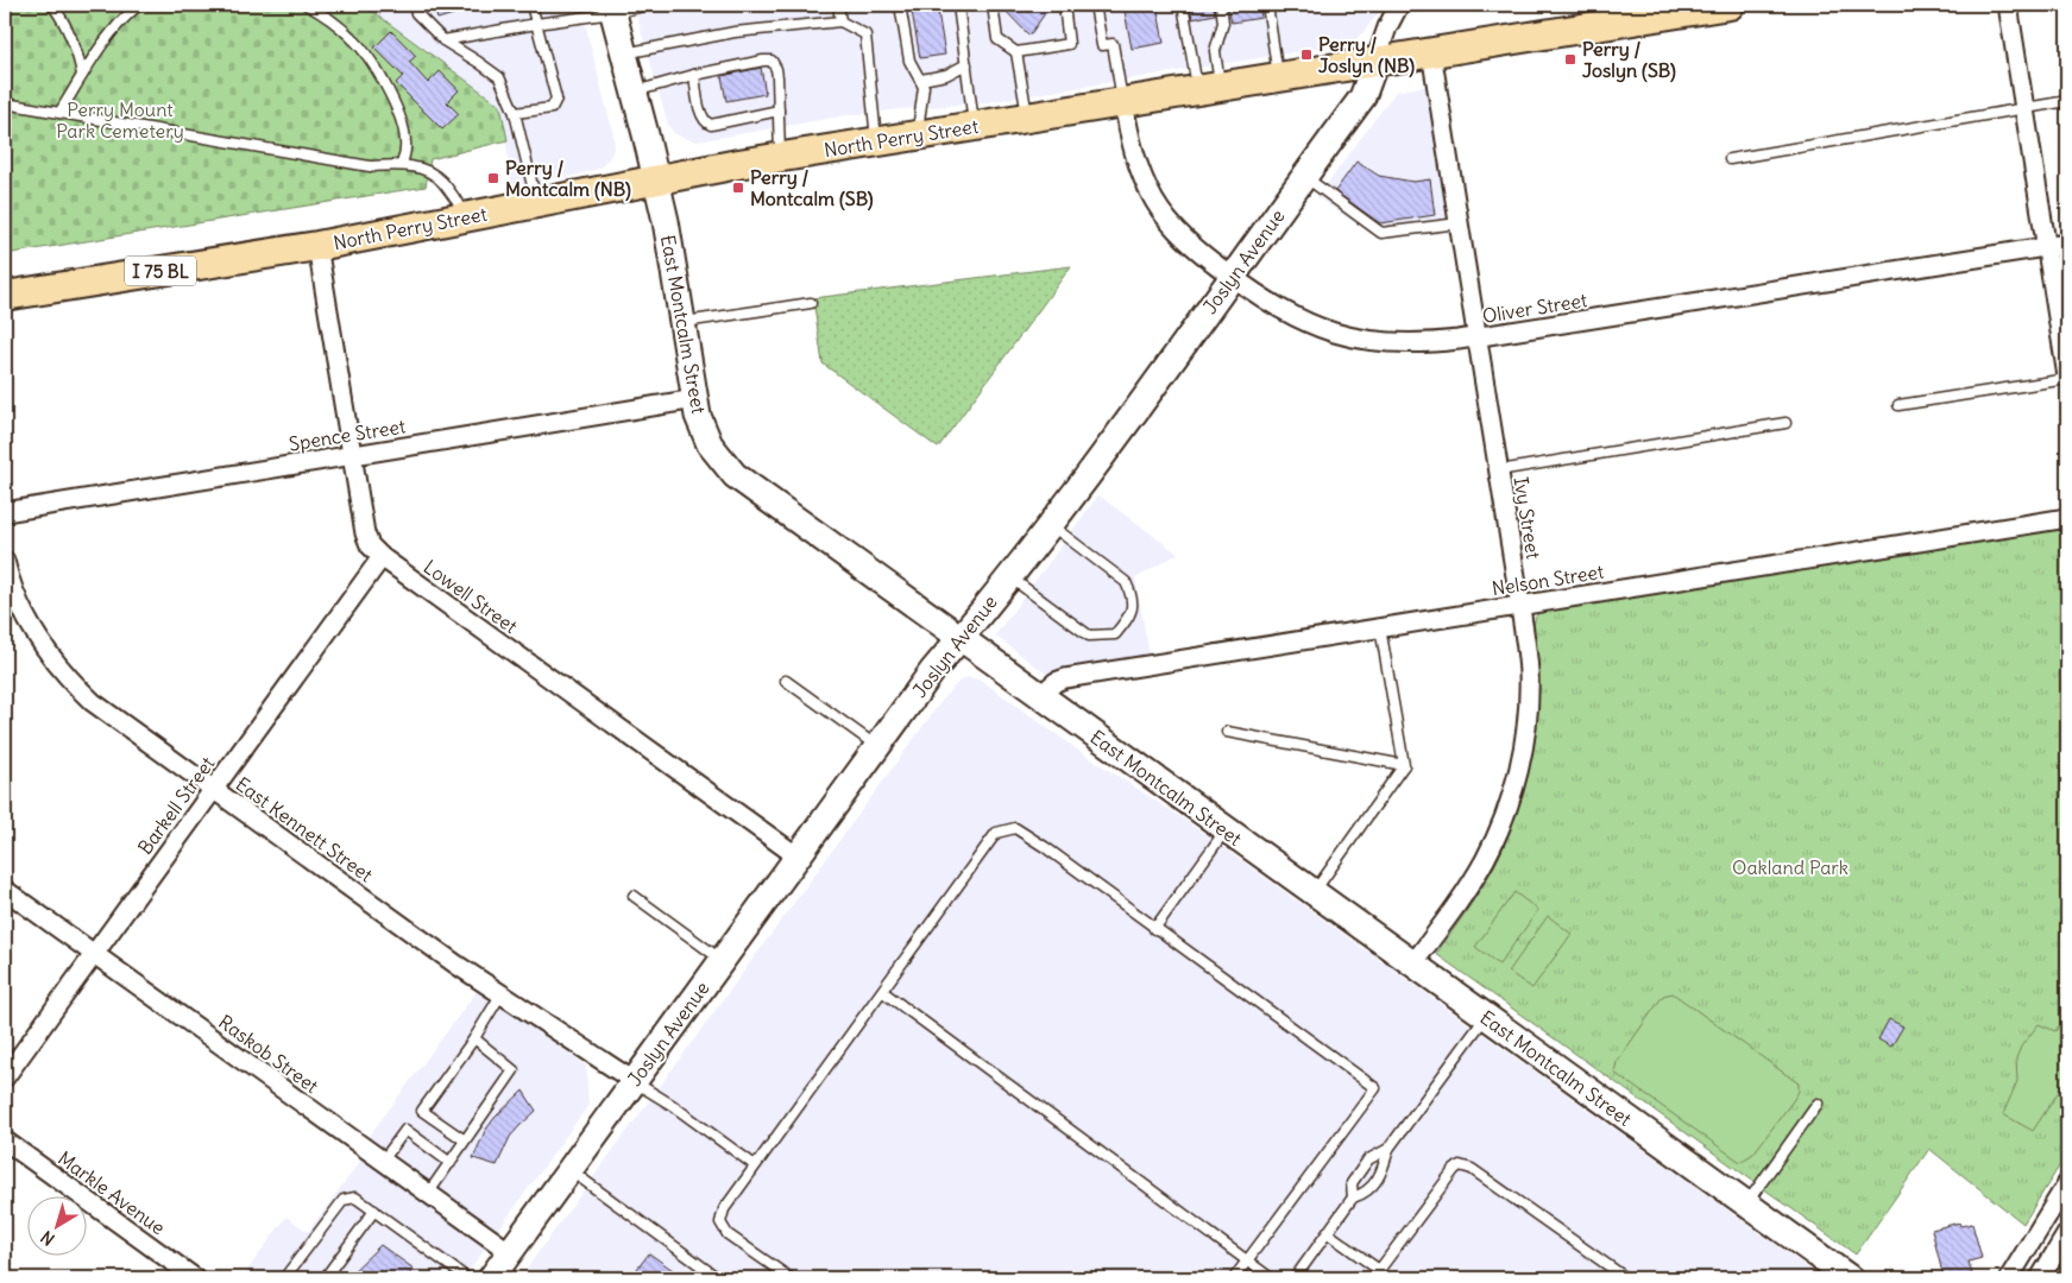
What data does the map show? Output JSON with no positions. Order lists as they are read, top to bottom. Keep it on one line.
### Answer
{"streets":{"main road":["North Perry Street","Joslyn Avenue","I 75 BL","East Montcalm Street"],"street":["Oliver Street","Spence Street","Ivy Street","Nelson Street","Lowell Street","Barkell Street","East Kennett Street","Raskob Street","Markle Avenue"]},"crossings":[["North Perry Street","Joslyn Avenue"],["North Perry Street","Oliver Street"],["North Perry Street","East Montcalm Street"],["North Perry Street","Ivy Street"],["North Perry Street","Lowell Street"],["Joslyn Avenue","Oliver Street"],["Joslyn Avenue","East Montcalm Street"],["Joslyn Avenue","Lowell Street"],["Joslyn Avenue","East Kennett Street"],["Joslyn Avenue","Raskob Street"],["Oliver Street","Ivy Street"],["East Montcalm Street","Spence Street"],["East Montcalm Street","Ivy Street"],["East Montcalm Street","Nelson Street"],["Spence Street","Lowell Street"],["Ivy Street","Nelson Street"],["Lowell Street","Barkell Street"],["Barkell Street","East Kennett Street"],["Barkell Street","Raskob Street"]],"parks":["Perry Mount Park Cemetery","Oakland Park"],"places":{"transit":["Perry / Joslyn (NB)","Perry / Joslyn (SB)","Perry / Montcalm (NB)","Perry / Montcalm (SB)"]},"north":"bottom left"}
